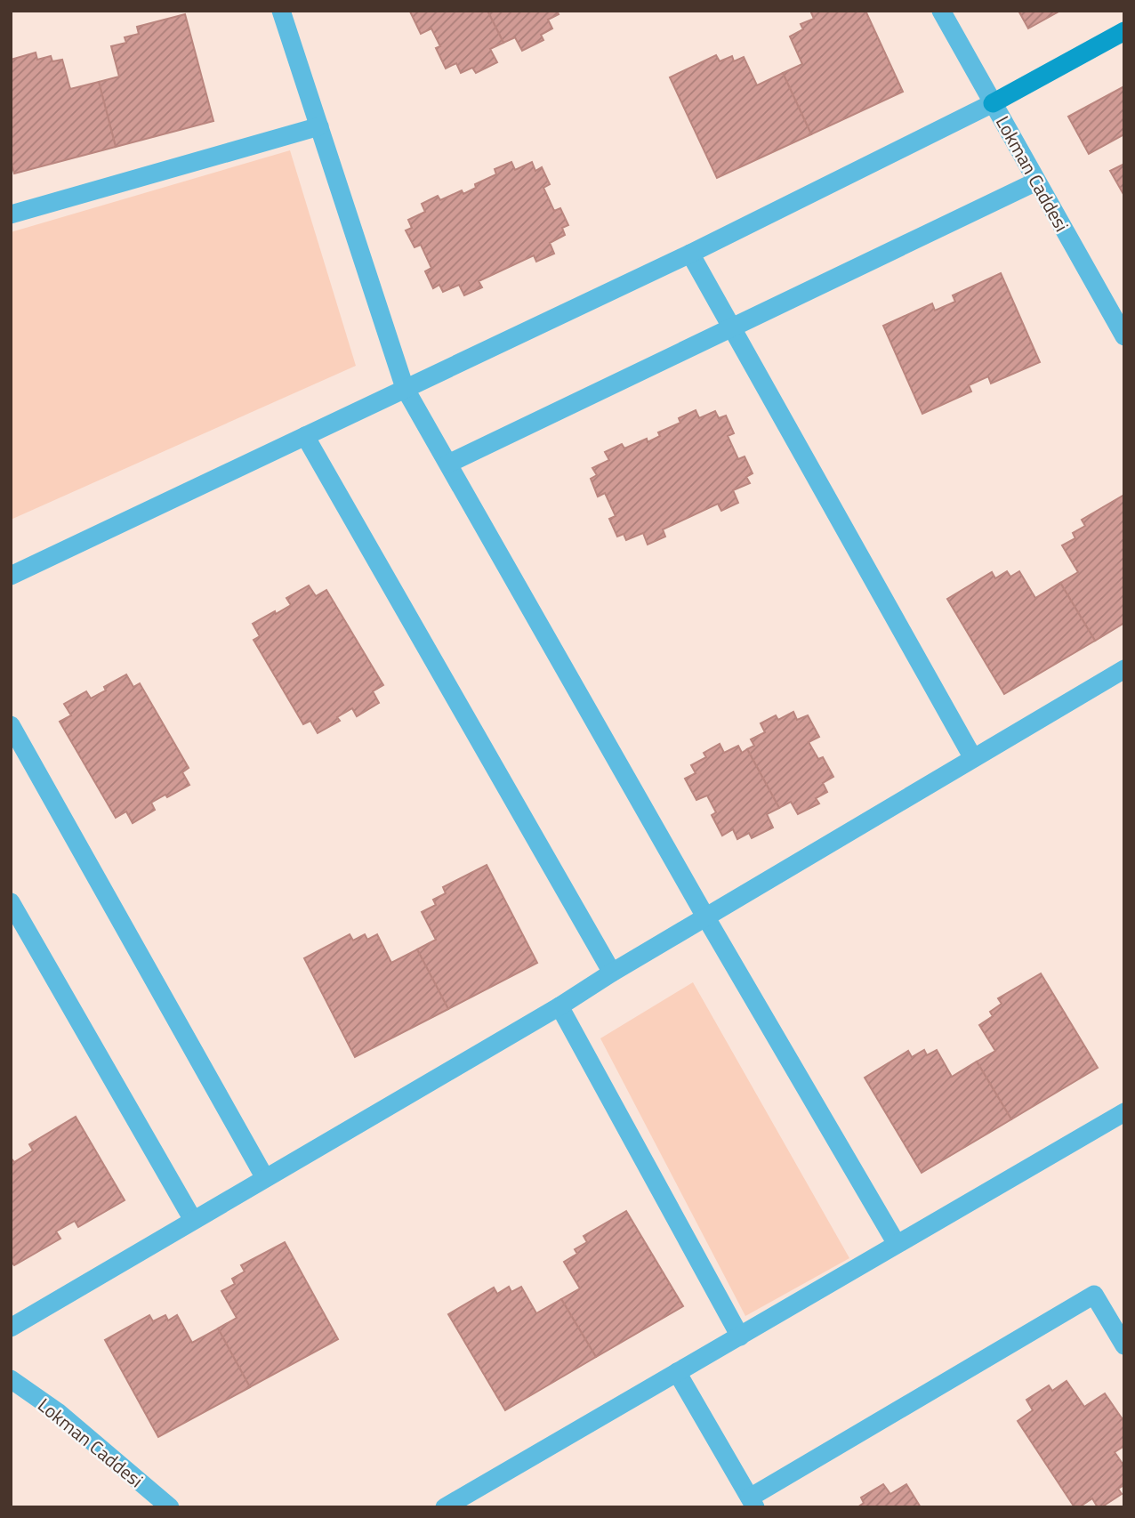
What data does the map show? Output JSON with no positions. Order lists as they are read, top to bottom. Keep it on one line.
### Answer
{"streets":{"street":["Lokman Caddesi"]}}
